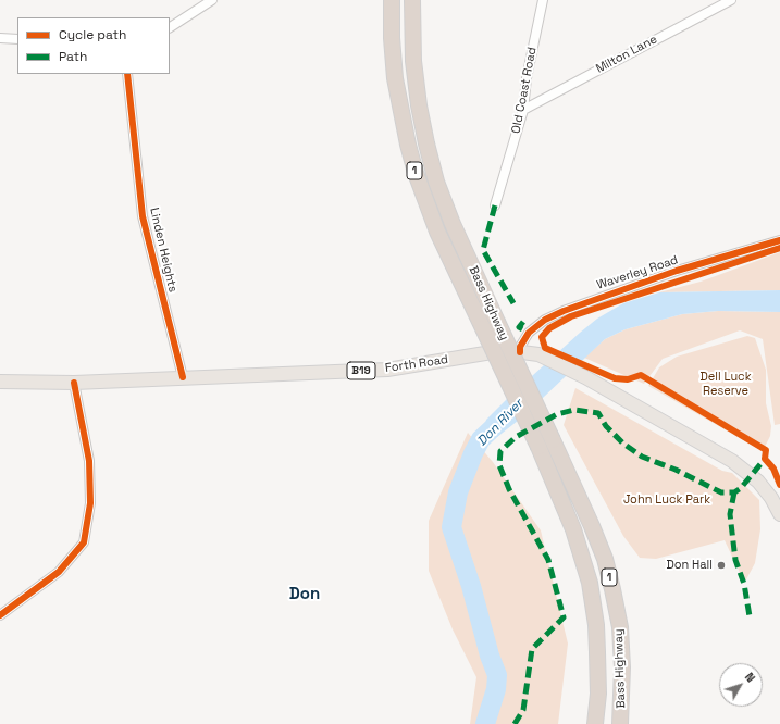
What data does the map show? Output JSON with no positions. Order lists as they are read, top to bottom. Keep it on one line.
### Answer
{"streets":{"highway":["1","Bass Highway"],"main road":["Forth Road","B19"],"street":["Milton Lane","Old Coast Road","Linden Heights","Waverley Road"]},"crossings":[["Milton Lane","Old Coast Road"],["Linden Heights","Forth Road"],["Waverley Road","Forth Road"]],"districts":["Don"],"water":["Don River"],"parks":["Dell Luck Reserve","John Luck Park"],"places":["Don Hall"],"legend":["Cycle path","Path"],"north":"top right"}
